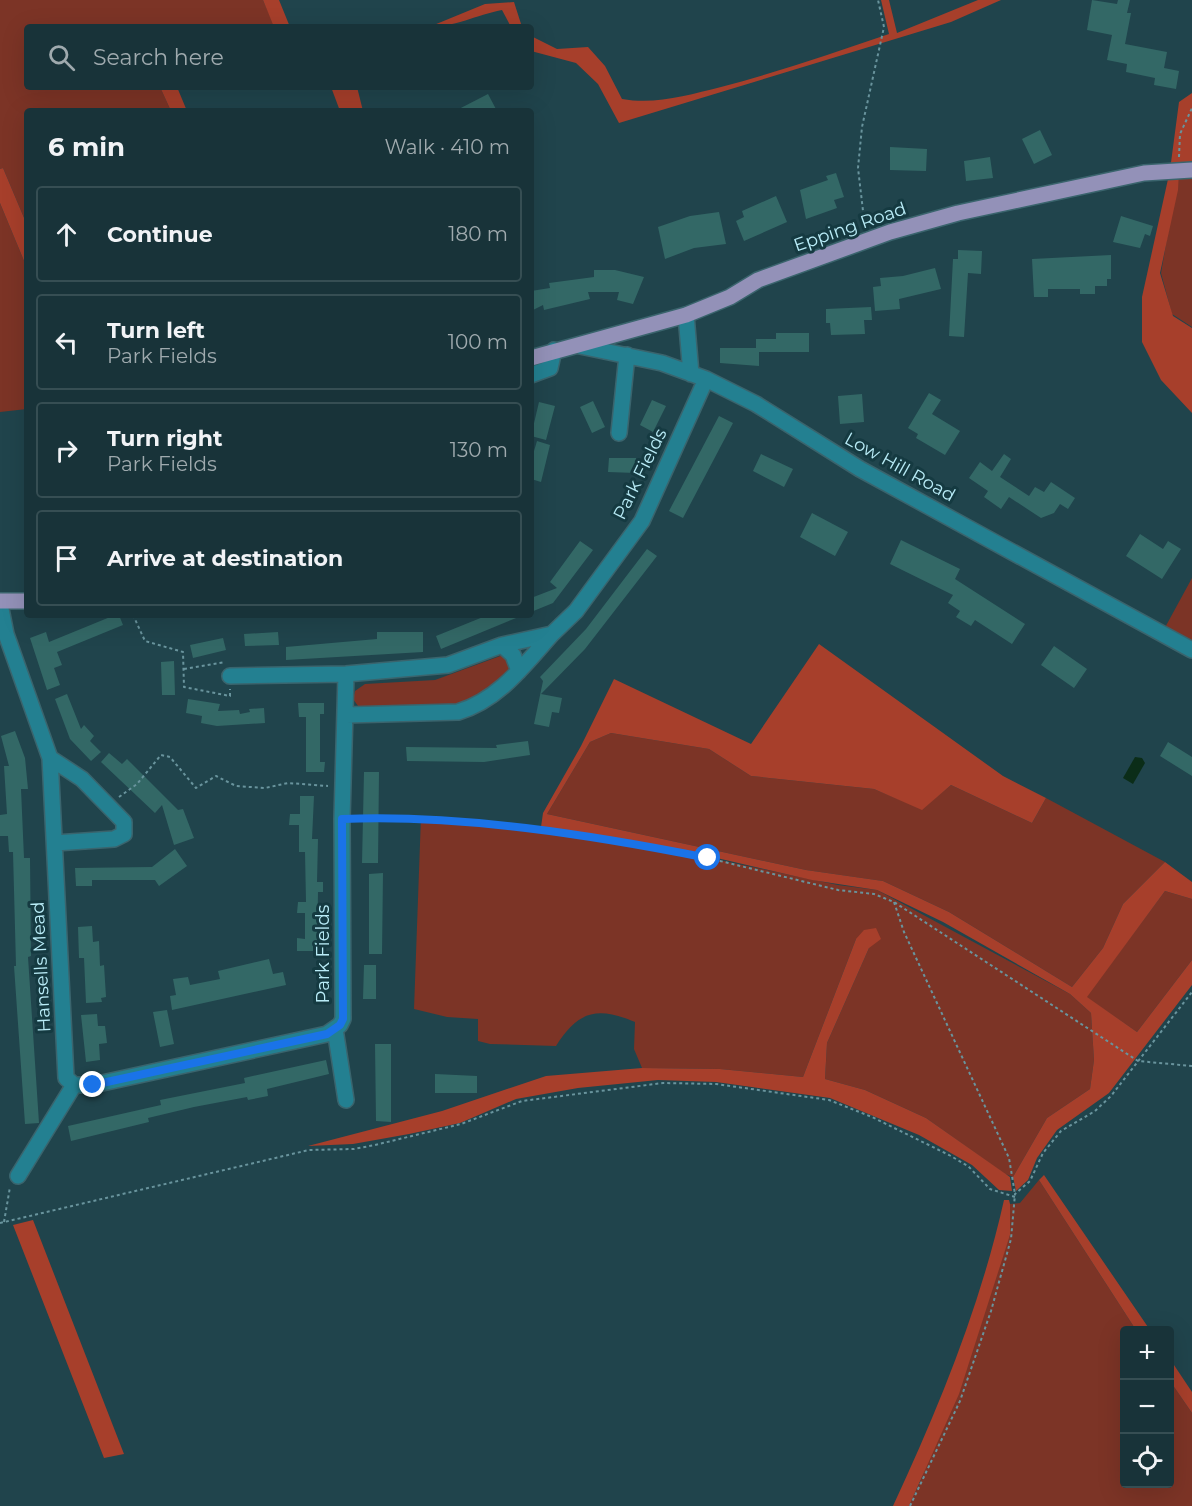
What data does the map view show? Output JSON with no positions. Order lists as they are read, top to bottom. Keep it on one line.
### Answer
{"streets":{"main road":["Epping Road"],"street":["Low Hill Road","Park Fields","Hansells Mead"]},"crossings":[["Epping Road","Low Hill Road"],["Low Hill Road","Park Fields"],["Park Fields","Hansells Mead"]],"page":{"search":"Search here","heading":["6 min","Walk · 410 m"],"list":[["Continue","180 m"],["Turn left","Park Fields","100 m"],["Turn right","Park Fields","130 m"],"Arrive at destination"],"map_buttons":["+","−"]}}
